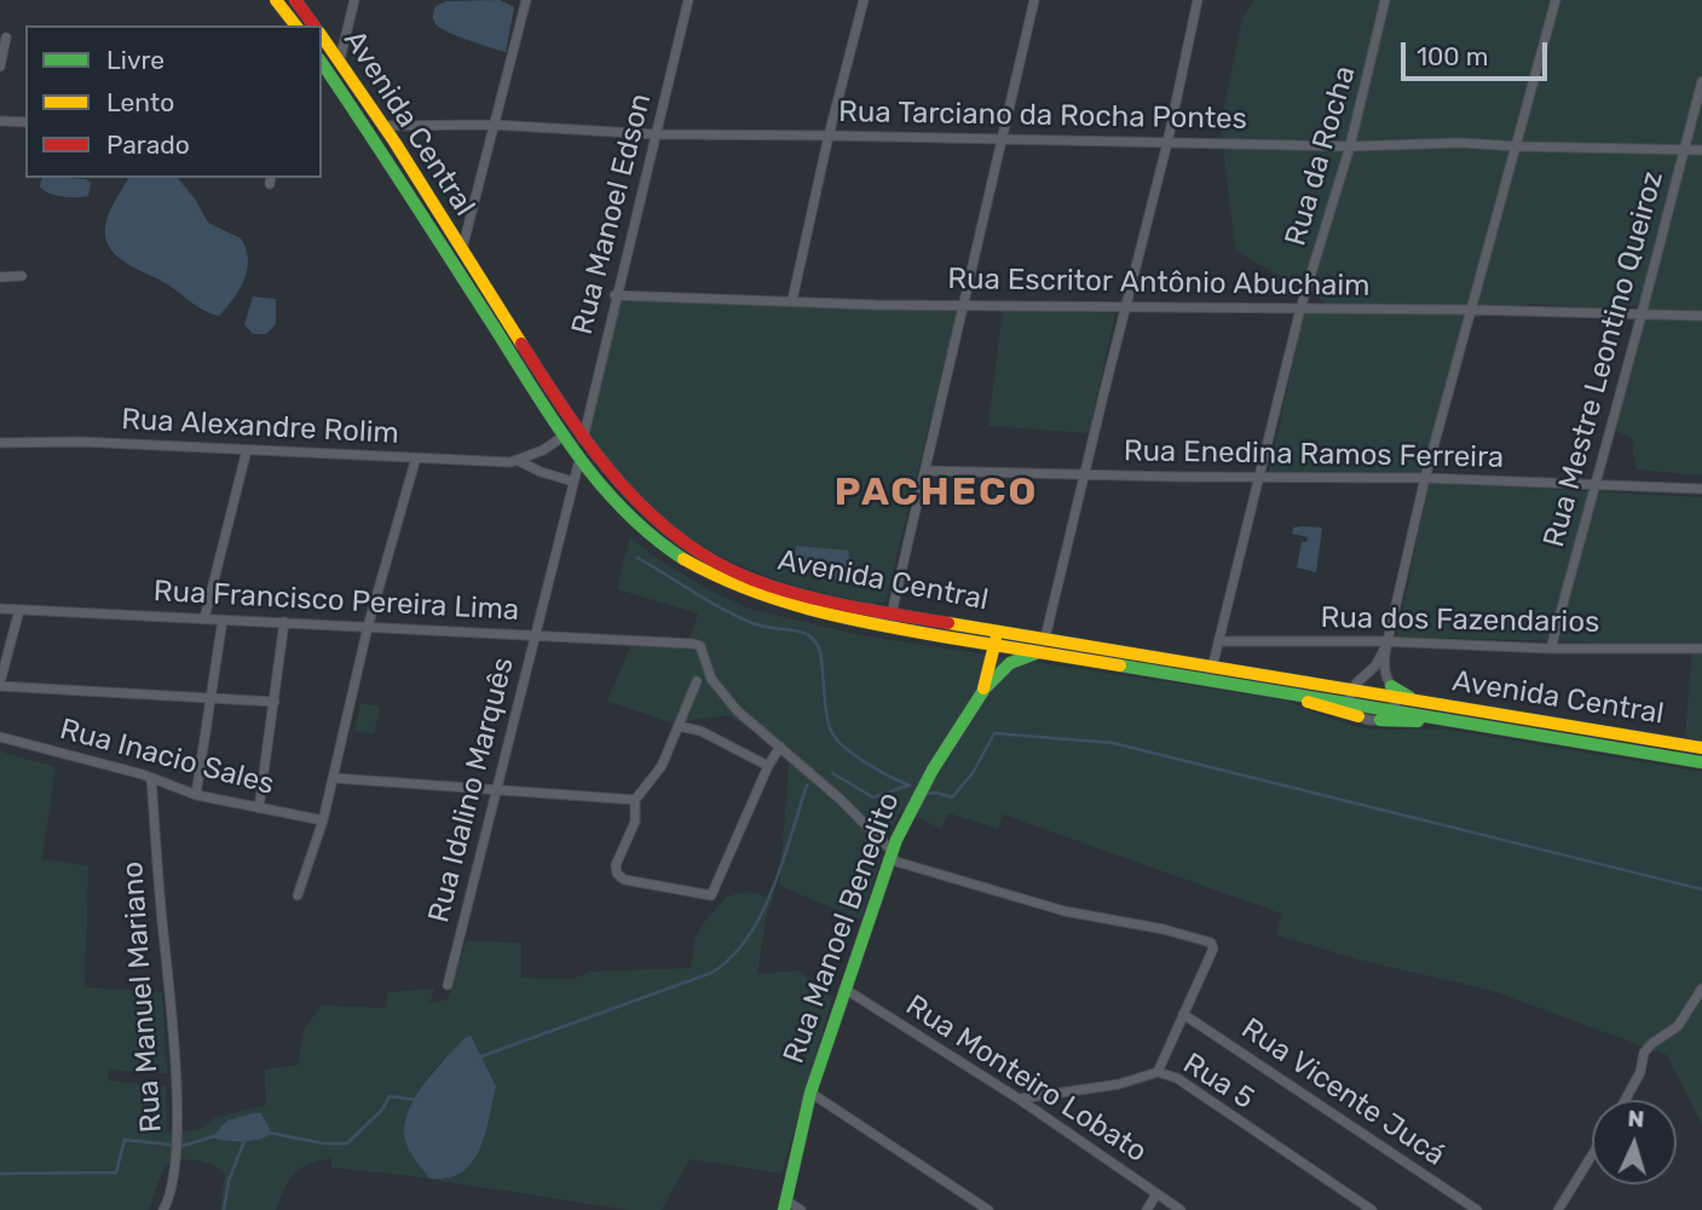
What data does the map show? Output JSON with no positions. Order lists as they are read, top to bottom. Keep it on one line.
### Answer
{"streets":{"main road":["Avenida Central","Rua Manoel Benedito"],"street":["Rua Tarciano da Rocha Pontes","Rua da Rocha","Rua Manoel Edson","Rua Escritor Antônio Abuchaim","Rua Mestre Leontino Queiroz","Rua Alexandre Rolim","Rua Enedina Ramos Ferreira","Rua Francisco Pereira Lima","Rua dos Fazendarios","Rua Inacio Sales","Rua Idalino Marquês","Rua Manuel Mariano","Rua Monteiro Lobato","Rua 5","Rua Vicente Jucá"]},"crossings":[["Rua Tarciano da Rocha Pontes","Avenida Central"],["Rua Tarciano da Rocha Pontes","Rua da Rocha"],["Rua Tarciano da Rocha Pontes","Rua Manoel Edson"],["Rua Tarciano da Rocha Pontes","Rua Mestre Leontino Queiroz"],["Avenida Central","Rua da Rocha"],["Avenida Central","Rua Manoel Edson"],["Avenida Central","Rua Idalino Marquês"],["Avenida Central","Rua Manoel Benedito"],["Rua da Rocha","Rua Escritor Antônio Abuchaim"],["Rua da Rocha","Rua Enedina Ramos Ferreira"],["Rua da Rocha","Rua dos Fazendarios"],["Rua Manoel Edson","Rua Escritor Antônio Abuchaim"],["Rua Escritor Antônio Abuchaim","Rua Mestre Leontino Queiroz"],["Rua Mestre Leontino Queiroz","Rua Enedina Ramos Ferreira"],["Rua Mestre Leontino Queiroz","Rua dos Fazendarios"],["Rua Alexandre Rolim","Rua Idalino Marquês"],["Rua Francisco Pereira Lima","Rua Idalino Marquês"],["Rua Inacio Sales","Rua Manuel Mariano"],["Rua Manoel Benedito","Rua Monteiro Lobato"],["Rua Monteiro Lobato","Rua 5"]],"districts":["PACHECO"],"legend":["Livre","Lento","Parado"],"scale_bar":"100 m","north":"top"}
